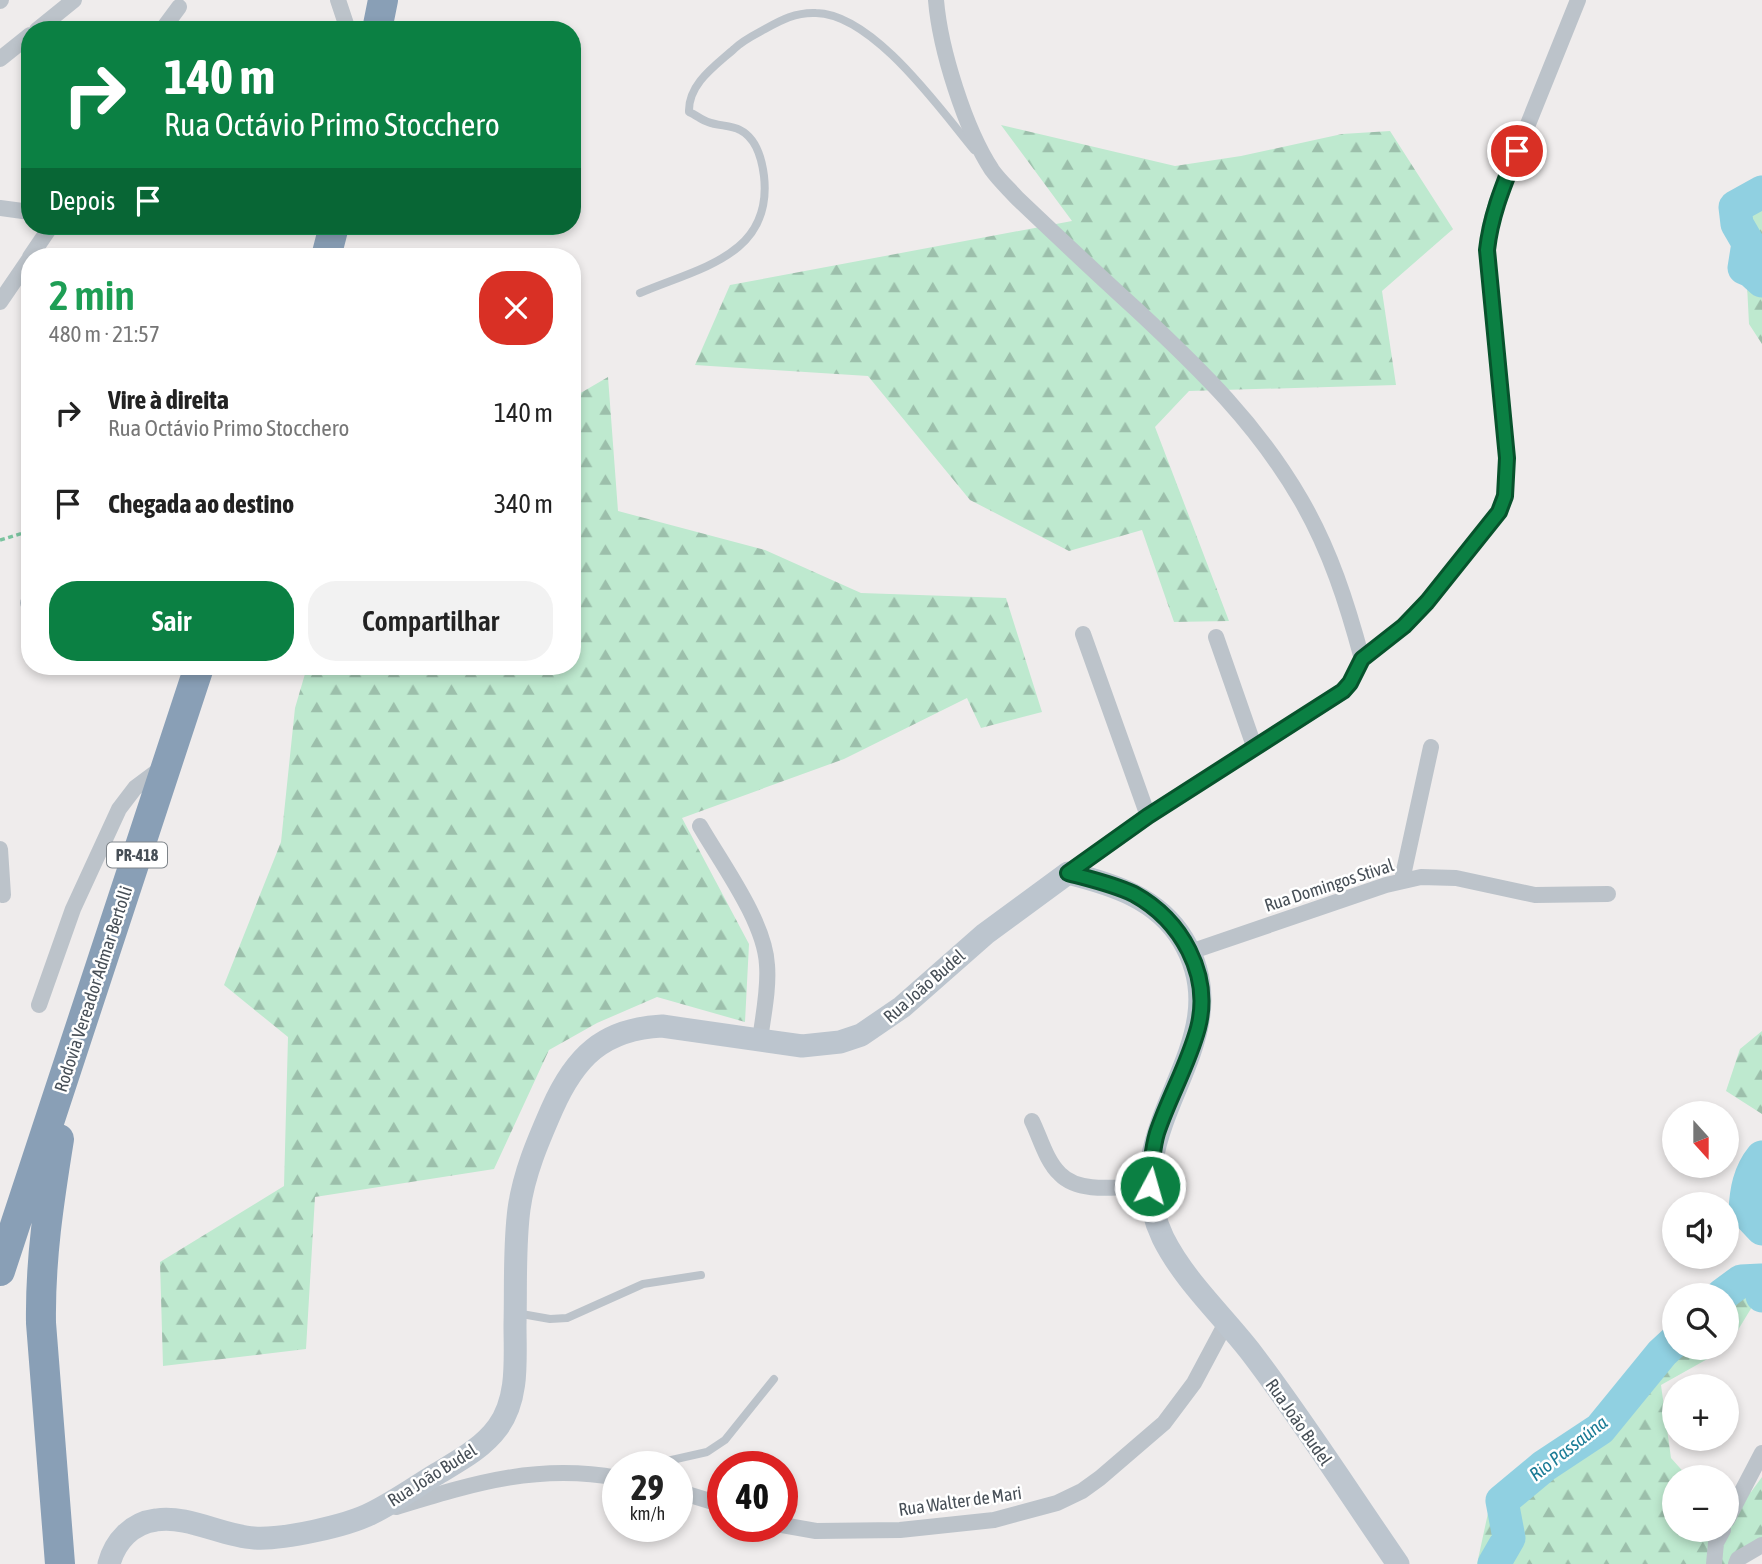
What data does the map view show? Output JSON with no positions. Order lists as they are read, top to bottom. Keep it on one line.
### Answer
{"streets":{"highway":["PR-418","Rodovia Vereador Admar Bertolli"],"street":["Rua Domingos Stival","Rua João Budel","Rua Walter de Mari"]},"crossings":[["Rua Domingos Stival","Rua João Budel"],["Rua João Budel","Rua Walter de Mari"]],"water":["Rio Passaúna"],"north":"bottom","page":{"turn":["140 m","Rua Octávio Primo Stocchero"],"then":"Depois","heading":["2 min","480 m · 21:57"],"list":[{"name":"Vire à direita","note":"Rua Octávio Primo Stocchero","value":"140 m"},{"name":"Chegada ao destino","value":"340 m"}],"buttons":["Sair","Compartilhar"],"map_buttons":["+","−"],"speed":"29 km/h","limit":"40"}}
